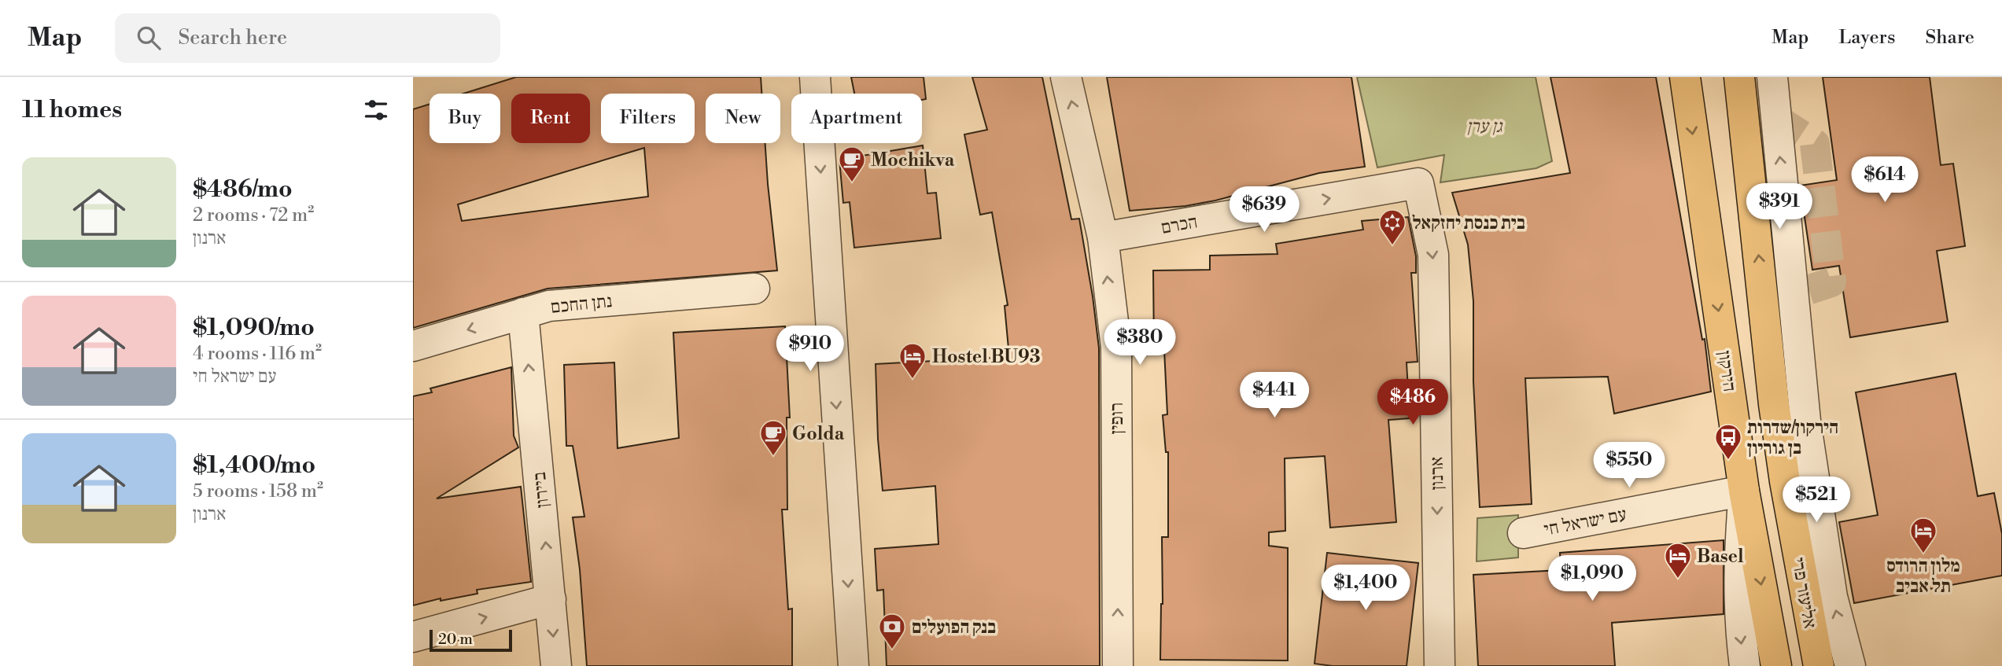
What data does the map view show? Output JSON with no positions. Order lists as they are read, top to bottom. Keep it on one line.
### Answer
{"streets":{"main road":["הירקון","אליעזר פרי"],"street":["הכרם","נתן החכם","רופין","ארנון","ביירון","עם ישראל חי"]},"crossings":[["הכרם","רופין"],["הכרם","ארנון"],["נתן החכם","ביירון"],["הירקון","עם ישראל חי"]],"one_way":["הכרם","ארנון"],"parks":["גן ערן"],"places":{"cafe":["Mochikva","Golda"],"synagogue":["בית כנסת יחזקאל"],"hotel":["Hostel BU93","מלון הרודס תל אביב","Basel"],"bus stop":["הירקון/שדרות בן גוריון"],"bank":["בנק הפועלים"]},"scale_bar":"20 m","page":{"header":"Map","search":"Search here","nav":["Map","Layers","Share"],"heading":"11 homes","chip":["Buy","Rent","Filters","New","Apartment"],"list":[{"name":"$486/mo","note":"2 rooms · 72 m² · ארנון"},{"name":"$1,090/mo","note":"4 rooms · 116 m² · עם ישראל חי"},{"name":"$1,400/mo","note":"5 rooms · 158 m² · ארנון"}],"price":["$614","$391","$639","$380","$910","$441","$486","$550","$521","$1,090","$1,400"],"scale":"20 m"}}
